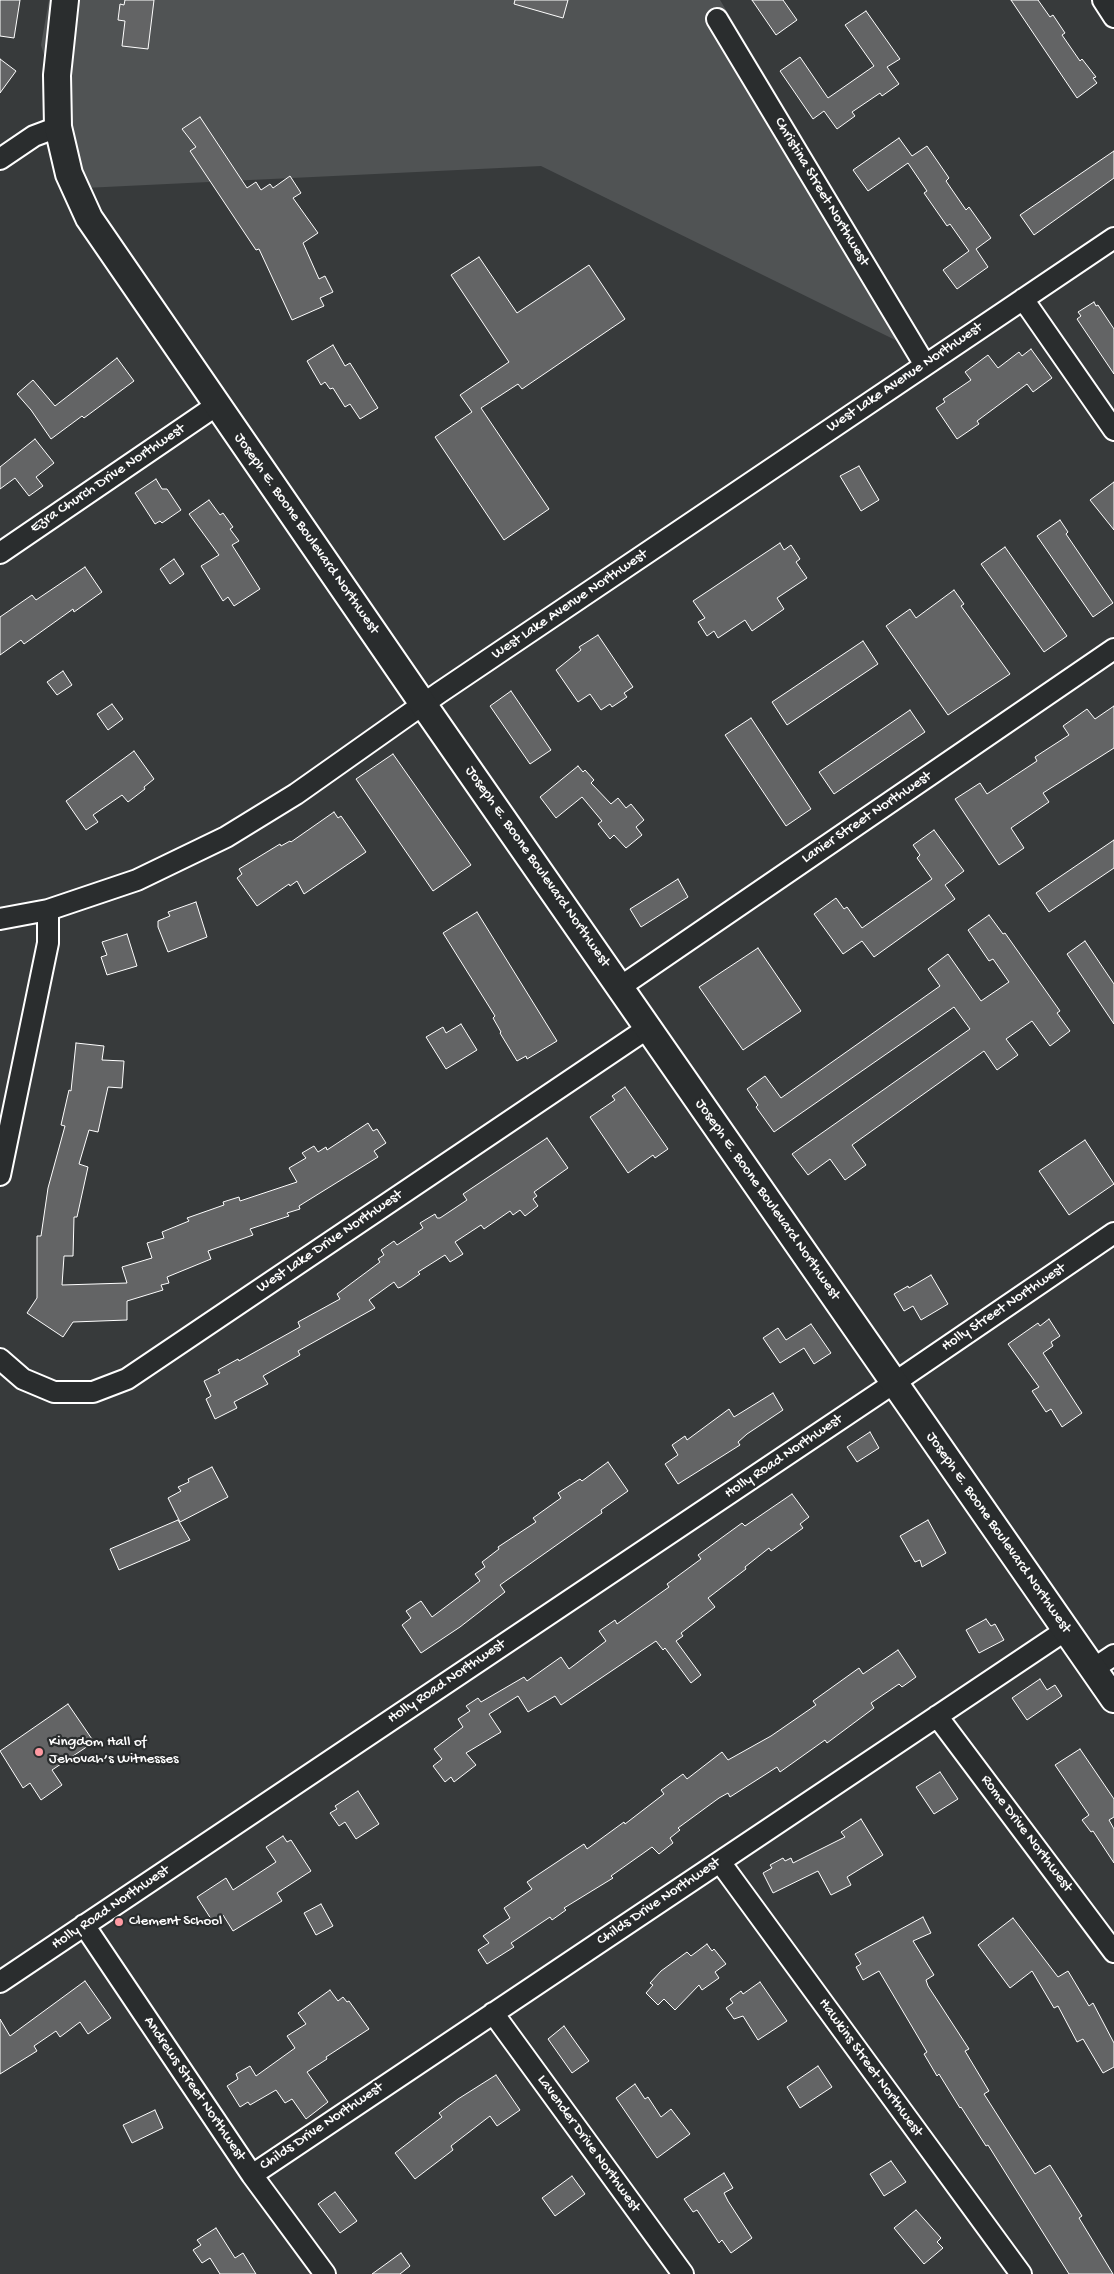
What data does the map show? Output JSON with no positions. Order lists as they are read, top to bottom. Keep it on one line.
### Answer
{"streets":{"main road":["Joseph E. Boone Boulevard Northwest"],"street":["Christina Street Northwest","West Lake Avenue Northwest","Ezra Church Drive Northwest","Lanier Street Northwest","West Lake Drive Northwest","Holly Street Northwest","Holly Road Northwest","Rome Drive Northwest","Childs Drive Northwest","Hawkins Street Northwest","Andrews Street Northwest","Lavender Drive Northwest"]},"crossings":[["Christina Street Northwest","West Lake Avenue Northwest"],["West Lake Avenue Northwest","Joseph E. Boone Boulevard Northwest"],["Ezra Church Drive Northwest","Joseph E. Boone Boulevard Northwest"],["Joseph E. Boone Boulevard Northwest","Lanier Street Northwest"],["Joseph E. Boone Boulevard Northwest","West Lake Drive Northwest"],["Joseph E. Boone Boulevard Northwest","Holly Street Northwest"],["Joseph E. Boone Boulevard Northwest","Holly Road Northwest"],["Joseph E. Boone Boulevard Northwest","Childs Drive Northwest"],["Holly Street Northwest","Holly Road Northwest"],["Holly Road Northwest","Andrews Street Northwest"],["Rome Drive Northwest","Childs Drive Northwest"],["Childs Drive Northwest","Hawkins Street Northwest"],["Childs Drive Northwest","Andrews Street Northwest"],["Childs Drive Northwest","Lavender Drive Northwest"]],"places":["Kingdom Hall of Jehovah’s Witnesses","Clement School"]}
